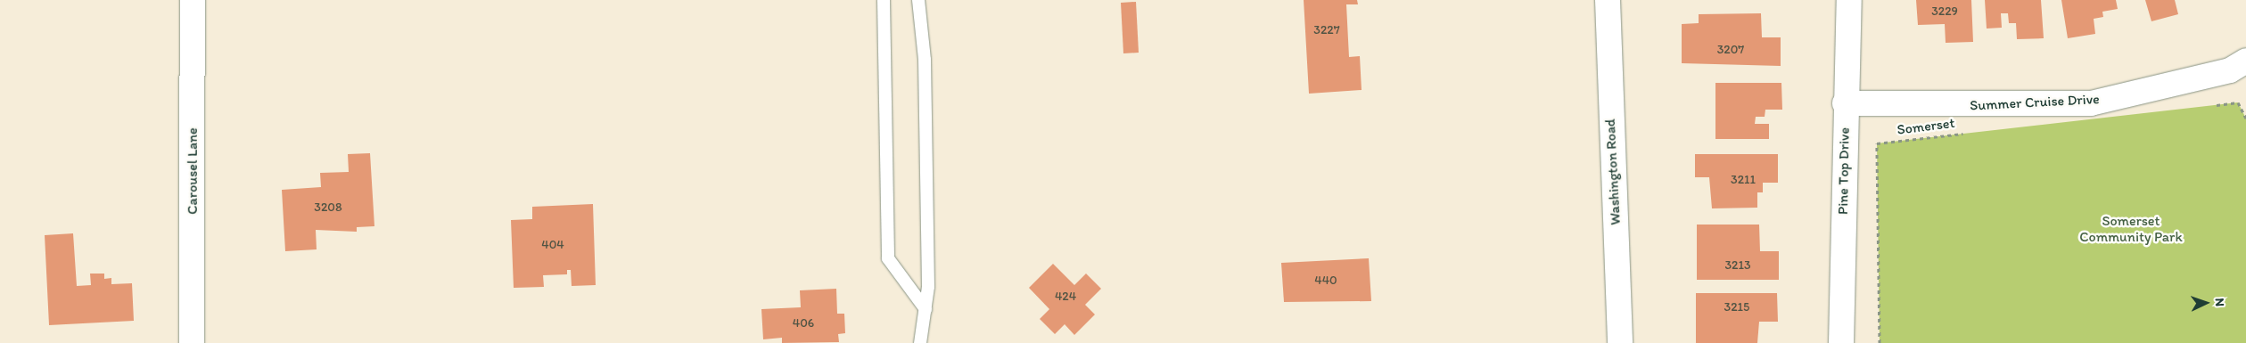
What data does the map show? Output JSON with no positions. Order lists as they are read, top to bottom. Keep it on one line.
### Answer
{"streets":{"street":["Summer Cruise Drive","Carousel Lane","Pine Top Drive","Washington Road"],"path":["Somerset"]},"crossings":[["Summer Cruise Drive","Pine Top Drive"]],"parks":["Somerset Community Park"],"house_numbers":["3229","3227","3207","3211","3208","404","3213","440","424","3215","406"],"north":"right"}
